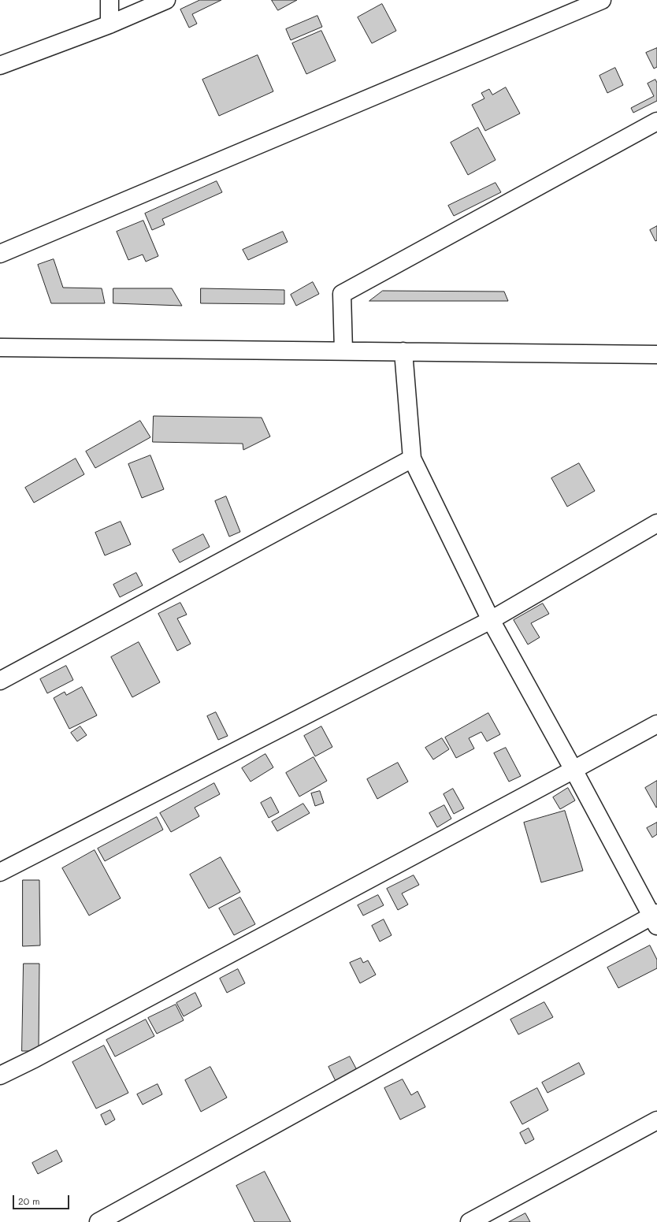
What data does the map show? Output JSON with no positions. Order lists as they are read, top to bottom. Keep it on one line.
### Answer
{"scale_bar":"20 m"}
